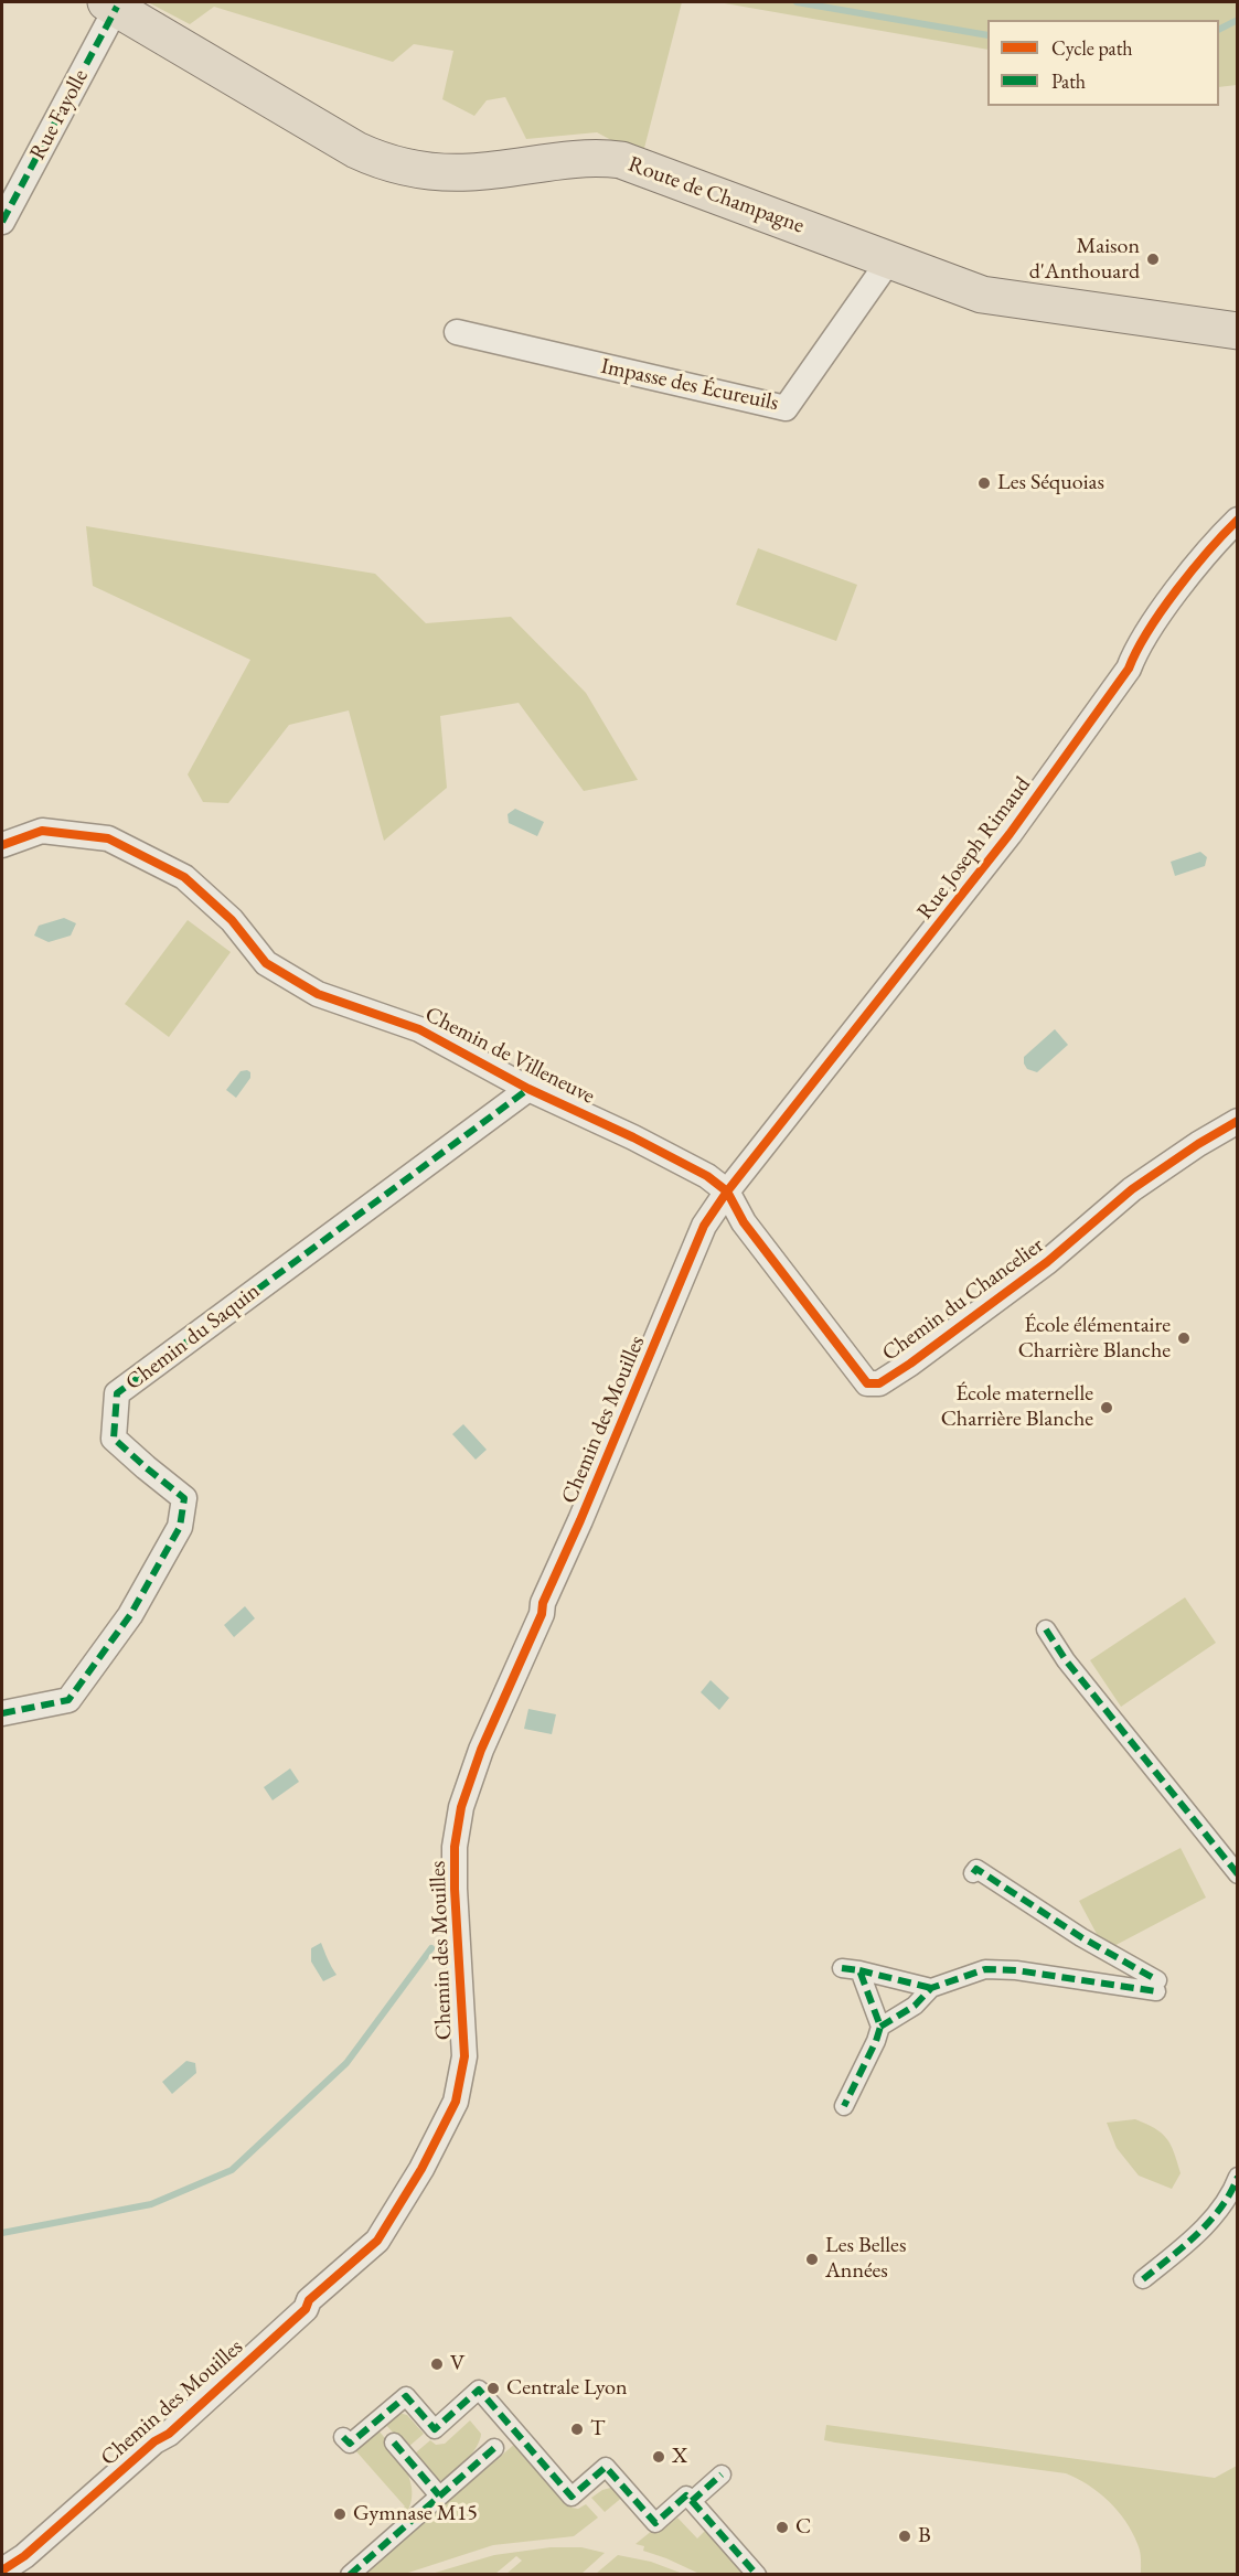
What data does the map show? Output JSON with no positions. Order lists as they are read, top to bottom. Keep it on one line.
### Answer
{"streets":{"main road":["Route de Champagne"],"street":["Rue Fayolle","Impasse des Écureuils","Rue Joseph Rimaud","Chemin de Villeneuve","Chemin du Chancelier","Chemin du Saquin","Chemin des Mouilles"]},"crossings":[["Rue Fayolle","Route de Champagne"],["Route de Champagne","Impasse des Écureuils"],["Rue Joseph Rimaud","Chemin de Villeneuve"],["Rue Joseph Rimaud","Chemin du Chancelier"],["Rue Joseph Rimaud","Chemin des Mouilles"],["Chemin de Villeneuve","Chemin du Chancelier"],["Chemin de Villeneuve","Chemin du Saquin"],["Chemin de Villeneuve","Chemin des Mouilles"],["Chemin du Chancelier","Chemin des Mouilles"]],"places":["Maison d'Anthouard","Les Séquoias","École élémentaire Charrière Blanche","École maternelle Charrière Blanche","Les Belles Années","V","Centrale Lyon","T","X","Gymnase M15","C","B"],"legend":["Cycle path","Path"]}
